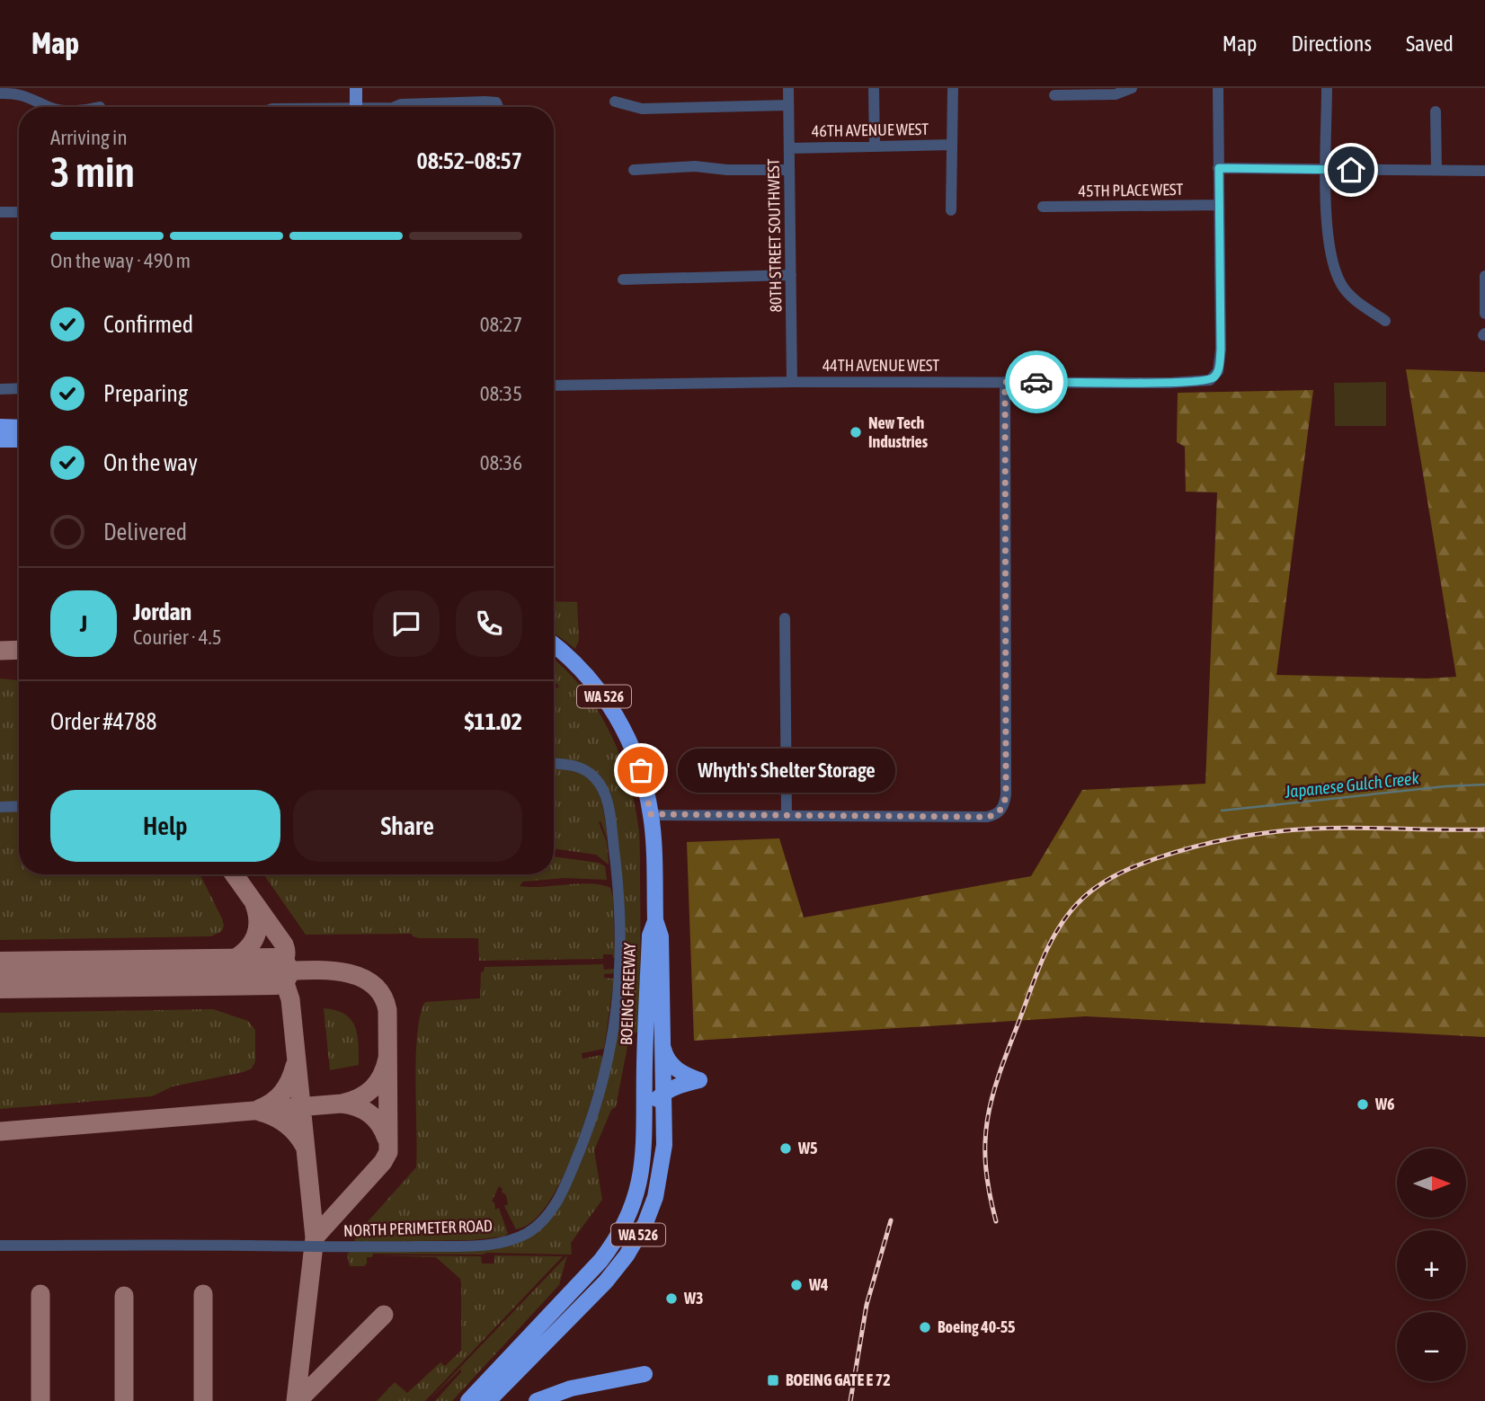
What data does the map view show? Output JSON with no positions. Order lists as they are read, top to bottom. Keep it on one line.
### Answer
{"streets":{"highway":["WA 526","BOEING FREEWAY"],"street":["46TH AVENUE WEST","45TH PLACE WEST","80TH STREET SOUTHWEST","44TH AVENUE WEST","NORTH PERIMETER ROAD"]},"crossings":[["46TH AVENUE WEST","80TH STREET SOUTHWEST"],["45TH PLACE WEST","44TH AVENUE WEST"],["80TH STREET SOUTHWEST","44TH AVENUE WEST"],["WA 526","BOEING FREEWAY"]],"water":["Japanese Gulch Creek"],"places":{"other":["New Tech Industries","Whyth's Shelter Storage","W6","W5","W4","W3","Boeing 40-55"],"transit":["BOEING GATE E 72"]},"north":"right","page":{"header":"Map","nav":["Map","Directions","Saved"],"heading":["3 min","Arriving in","08:52–08:57"],"panel":["Jordan","Courier · 4.5","Order #4788","$11.02"],"bar":"On the way · 490 m","list":[["Confirmed","08:27"],["Preparing","08:35"],["On the way","08:36"],"Delivered"],"round":"J","bubble":"Whyth's Shelter Storage","buttons":["Help","Share"],"map_buttons":["+","−"]}}
